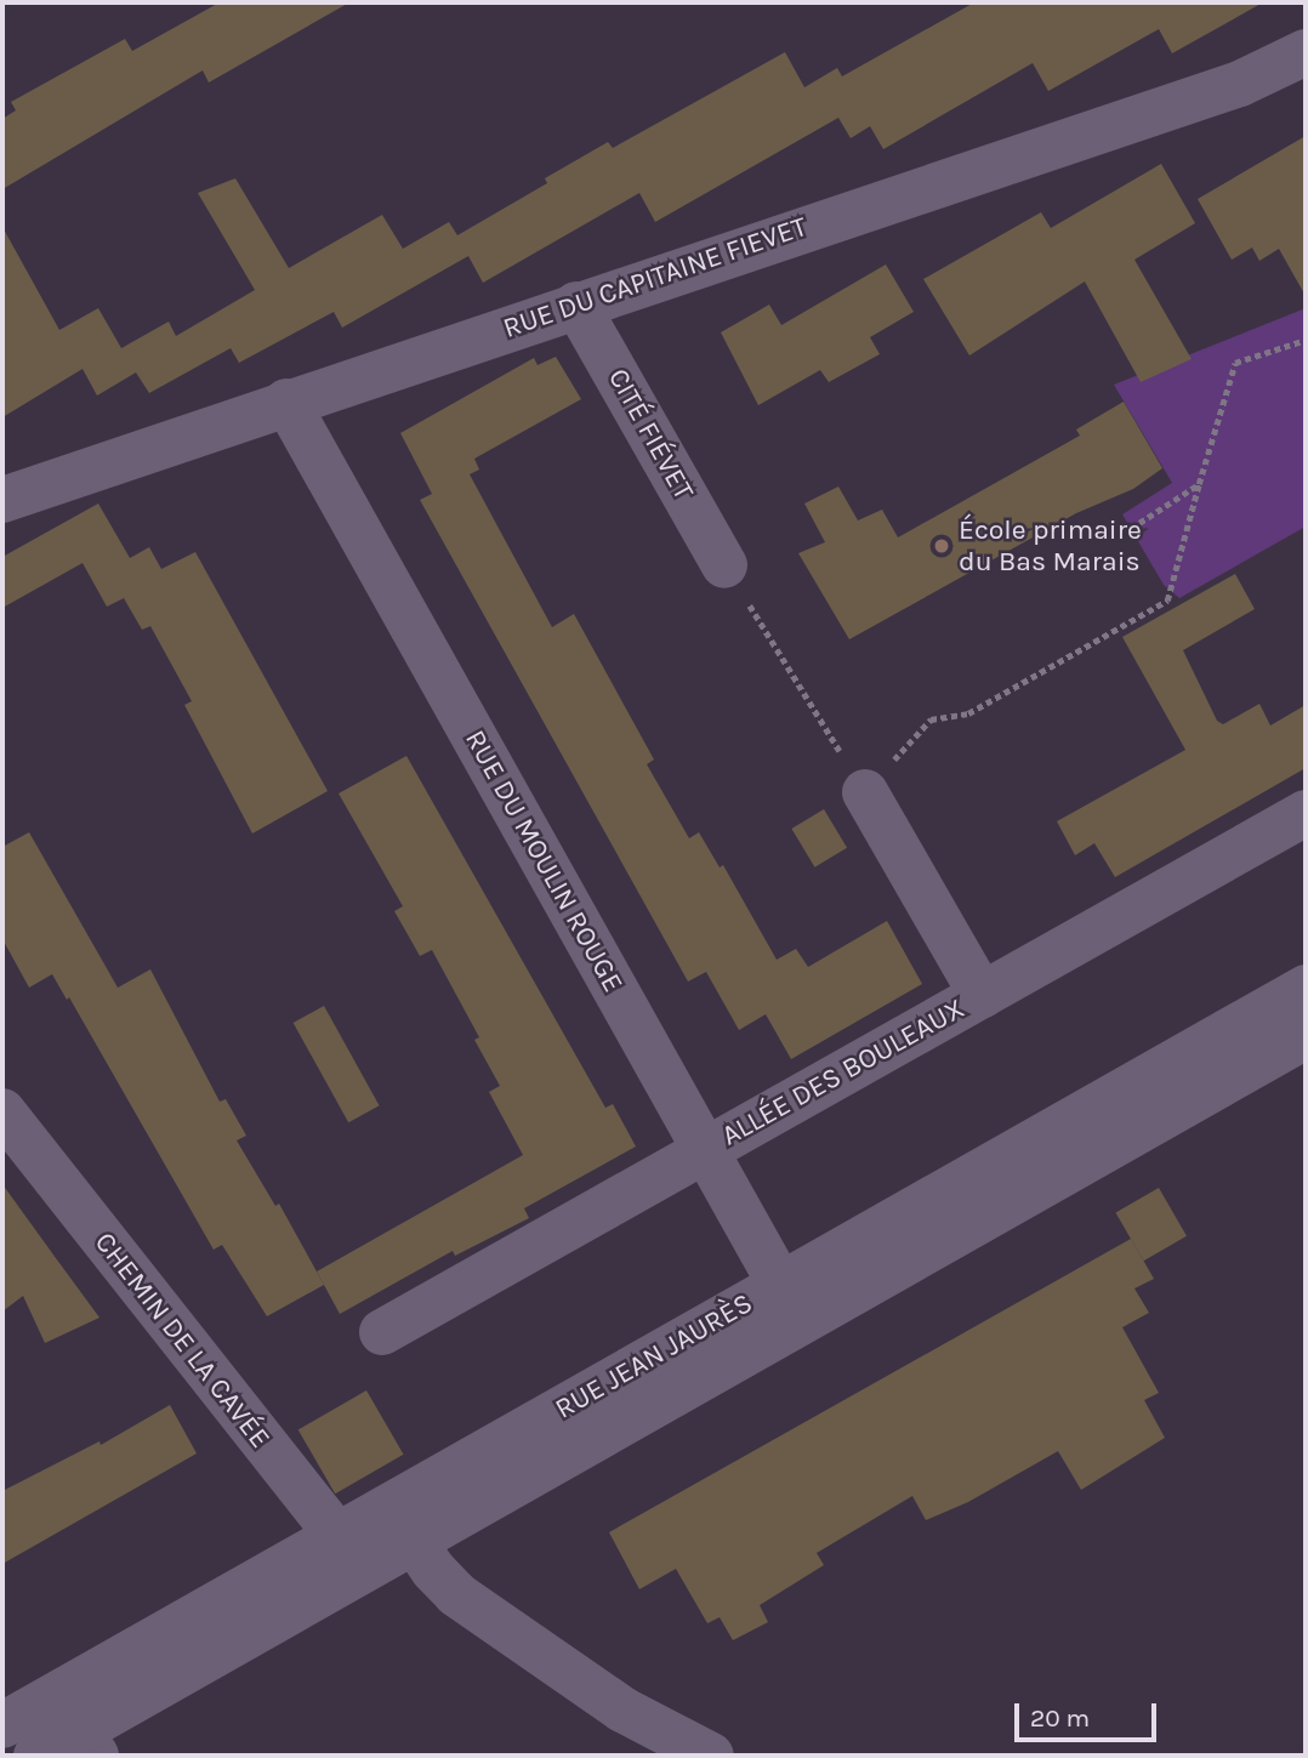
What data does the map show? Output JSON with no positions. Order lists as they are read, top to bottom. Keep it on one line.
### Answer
{"streets":{"street":["RUE DU CAPITAINE FIEVET","CITÉ FIÉVET","RUE DU MOULIN ROUGE","ALLÉE DES BOULEAUX","CHEMIN DE LA CAVÉE","RUE JEAN JAURÈS"]},"crossings":[["RUE DU CAPITAINE FIEVET","CITÉ FIÉVET"],["RUE DU CAPITAINE FIEVET","RUE DU MOULIN ROUGE"],["RUE DU MOULIN ROUGE","ALLÉE DES BOULEAUX"],["RUE DU MOULIN ROUGE","RUE JEAN JAURÈS"],["CHEMIN DE LA CAVÉE","RUE JEAN JAURÈS"]],"places":["École primaire du Bas Marais"],"scale_bar":"20 m"}
